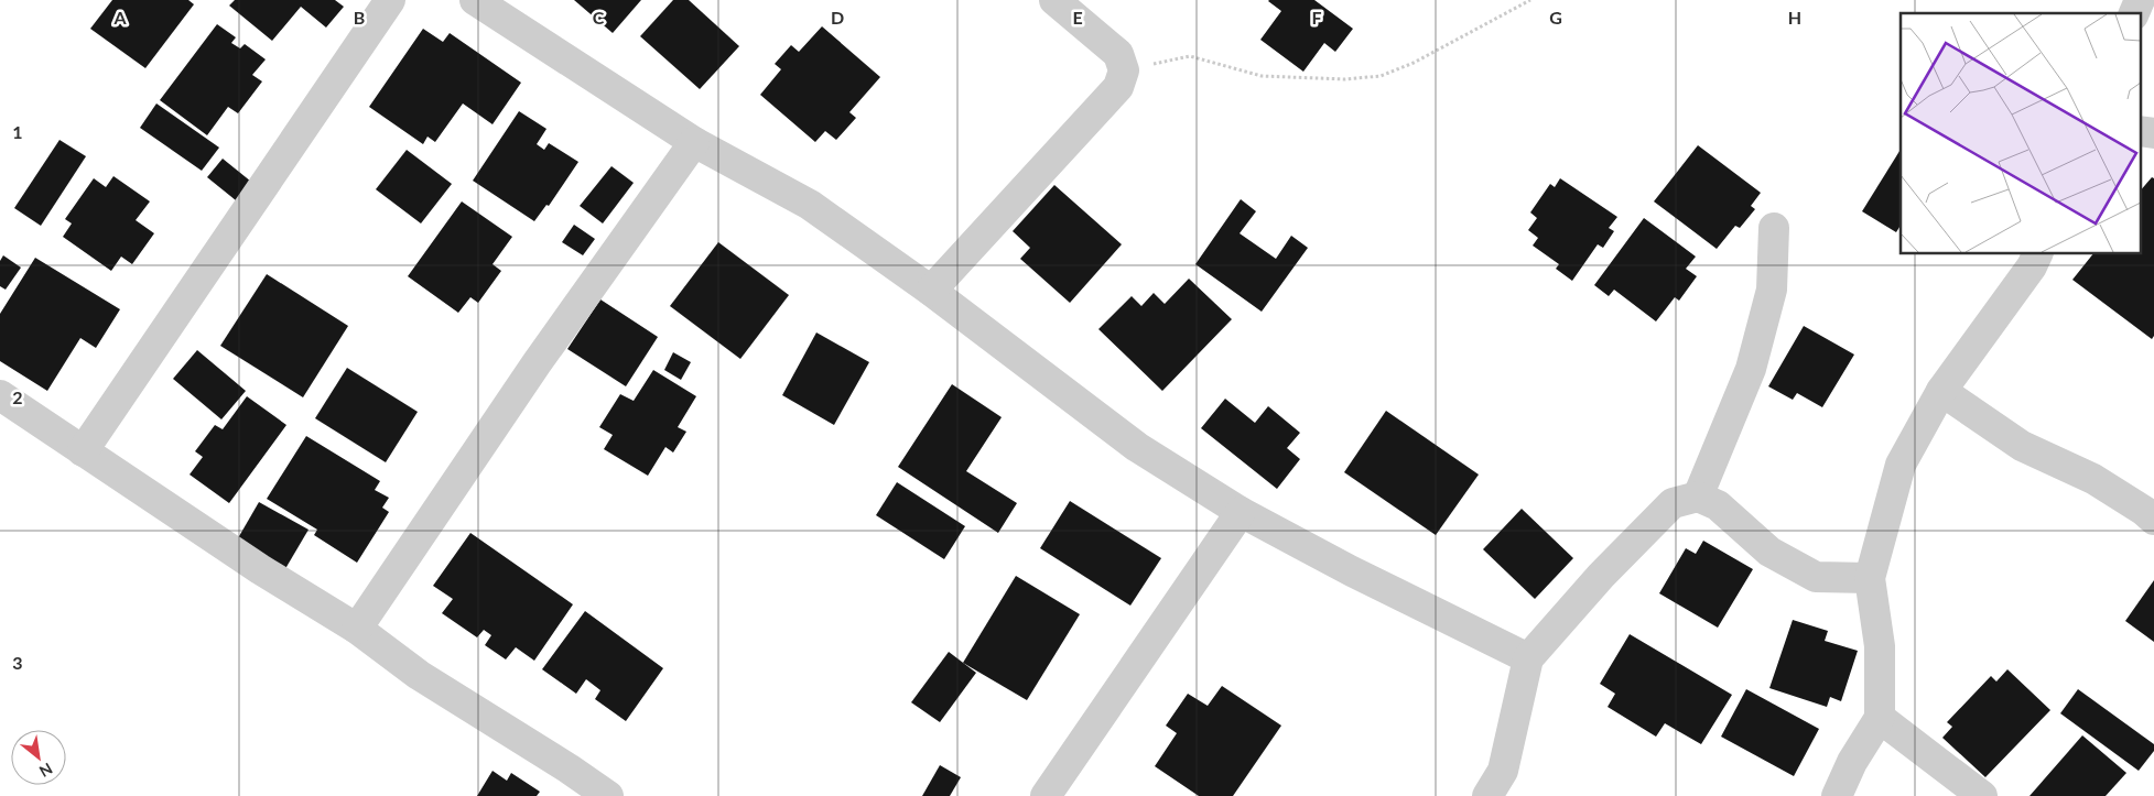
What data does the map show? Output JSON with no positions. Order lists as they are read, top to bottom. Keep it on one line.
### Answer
{"north":"bottom right","grid":{"columns":["A","B","C","D","E","F","G","H"],"rows":["1","2","3"]}}
